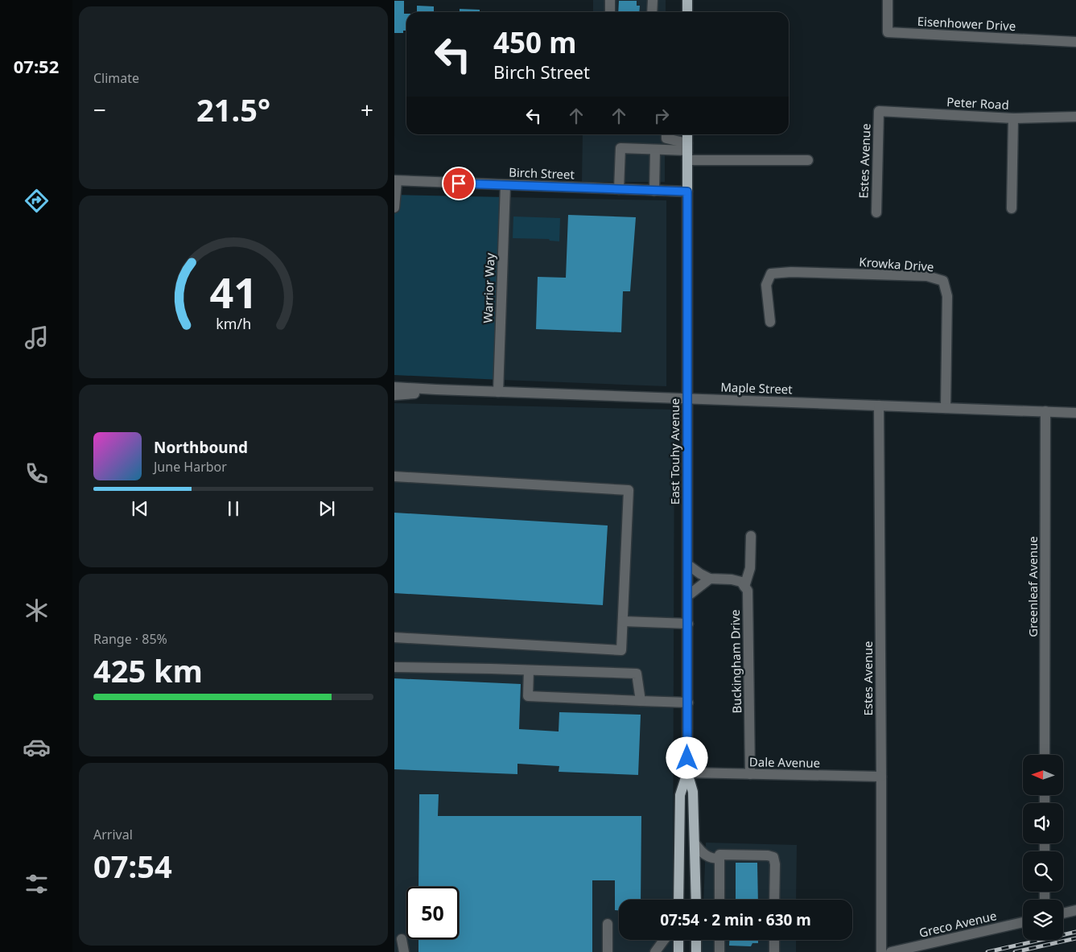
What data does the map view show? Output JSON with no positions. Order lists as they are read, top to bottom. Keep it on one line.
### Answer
{"streets":{"main road":["East Touhy Avenue"],"street":["Eisenhower Drive","Peter Road","Estes Avenue","Birch Street","Krowka Drive","Warrior Way","Maple Street","Greenleaf Avenue","Buckingham Drive","Dale Avenue","Greco Avenue"]},"crossings":[["Peter Road","Estes Avenue"],["Estes Avenue","Maple Street"],["Estes Avenue","Dale Avenue"],["Birch Street","Warrior Way"],["Birch Street","East Touhy Avenue"],["Krowka Drive","Maple Street"],["Warrior Way","Maple Street"],["Maple Street","East Touhy Avenue"],["Maple Street","Greenleaf Avenue"],["East Touhy Avenue","Dale Avenue"],["Buckingham Drive","Dale Avenue"]],"north":"left","page":{"tabs":"07:52","tile":["Climate",["Range · 85%","425 km"],["Arrival","07:54"]],"turn":["450 m","Birch Street"],"heat":["−","21.5°","+"],"song":["Northbound","June Harbor"],"limit":"50","trip":"07:54 · 2 min · 630 m","gauge":["41","km/h"]}}
